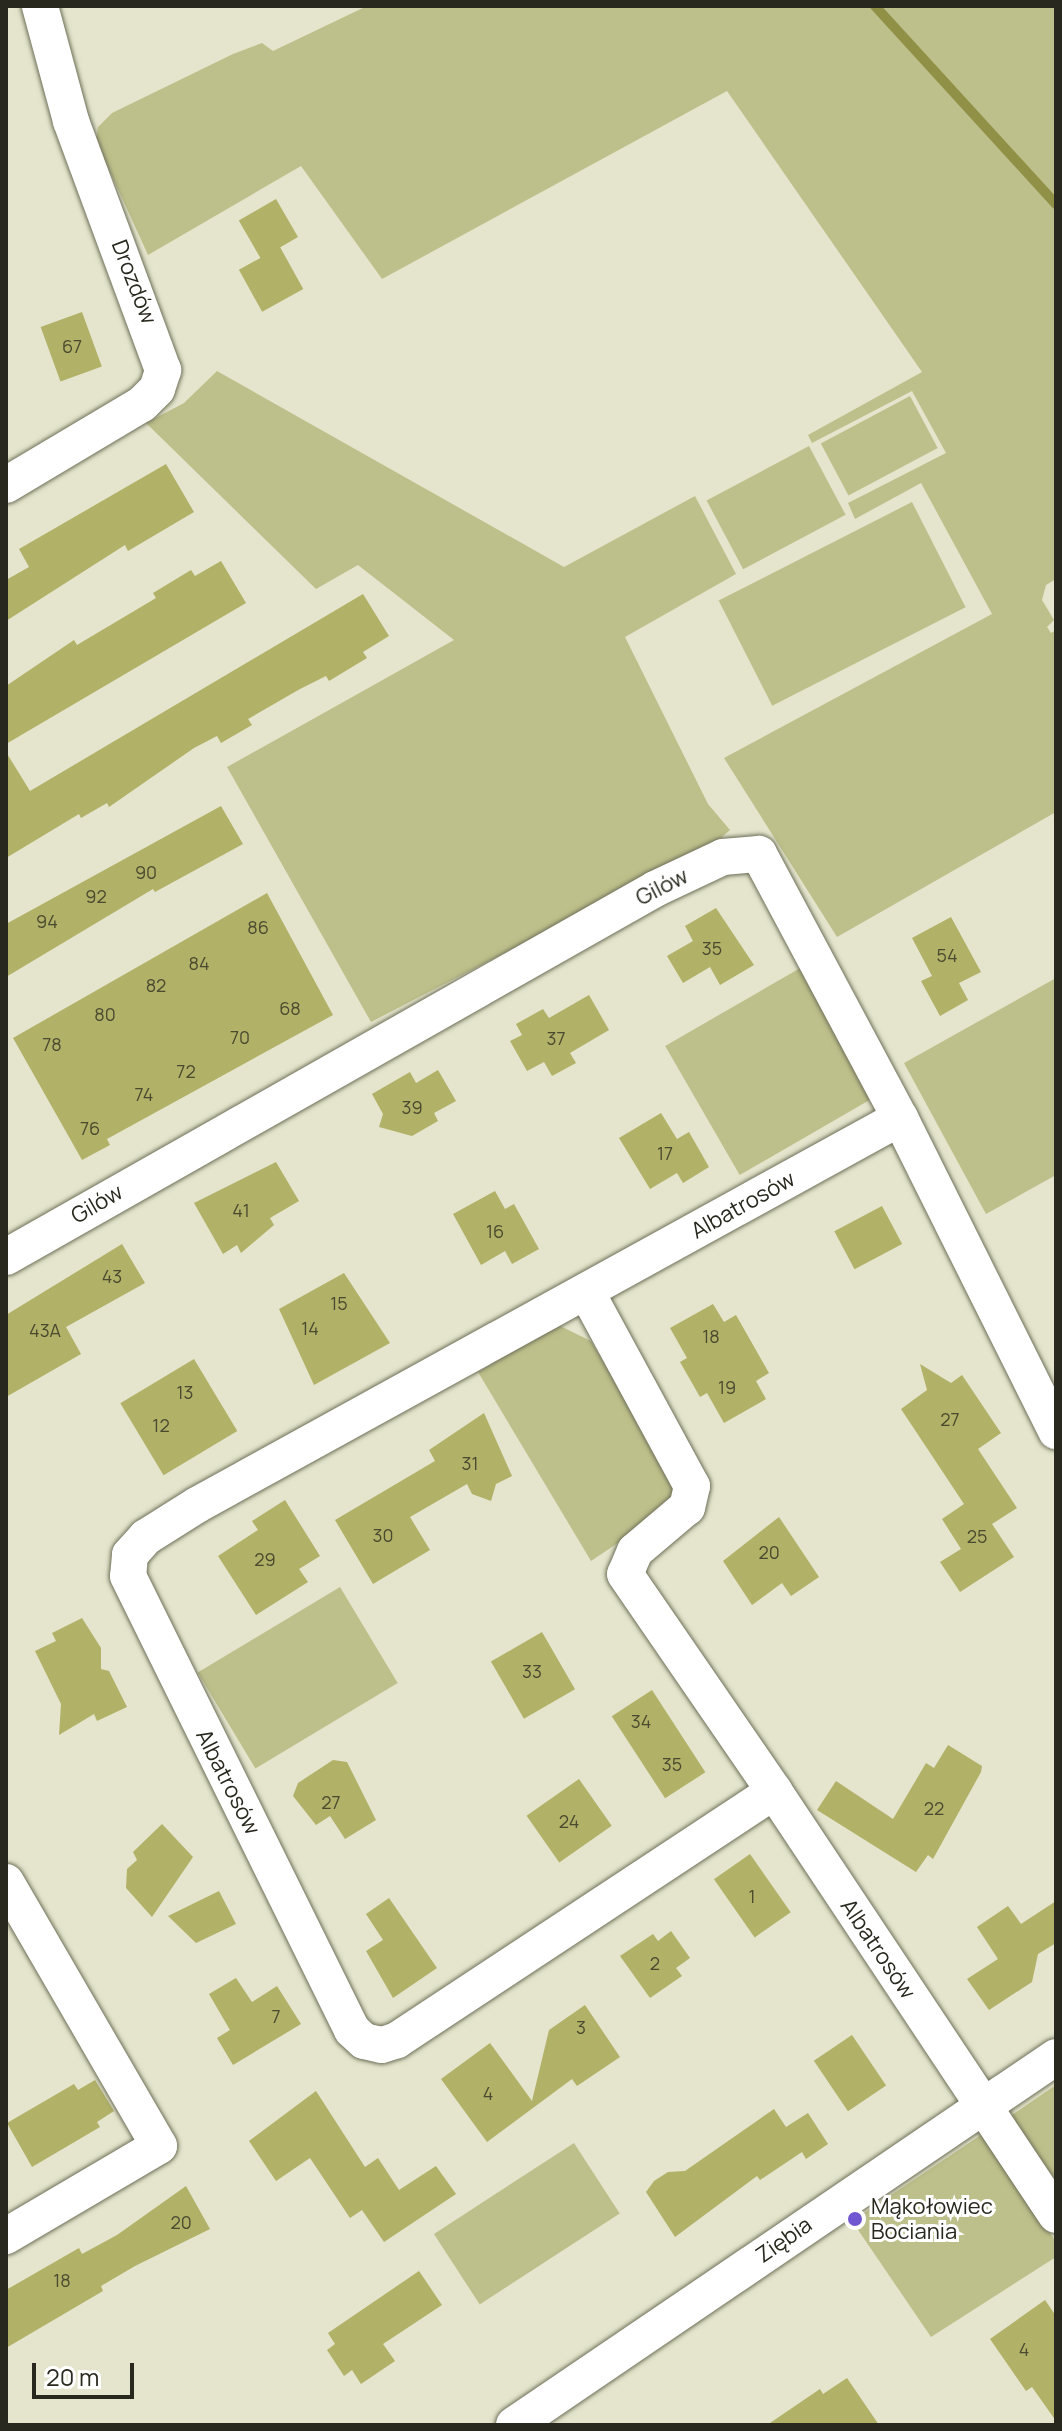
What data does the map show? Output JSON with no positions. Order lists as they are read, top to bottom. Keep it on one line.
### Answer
{"streets":{"street":["Drozdów","Gilów","Albatrosów","Ziębia"]},"crossings":[["Gilów","Albatrosów"],["Albatrosów","Ziębia"]],"places":["Mąkołowiec Bociania"],"house_numbers":["67","90","92","94","86","35","54","84","82","68","80","70","37","78","72","74","39","76","17","41","16","43","15","14","43A","18","19","13","27","12","31","30","25","20","29","33","34","35","27","22","24","1","2","7","3","4","20","18","4"],"scale_bar":"20 m"}
